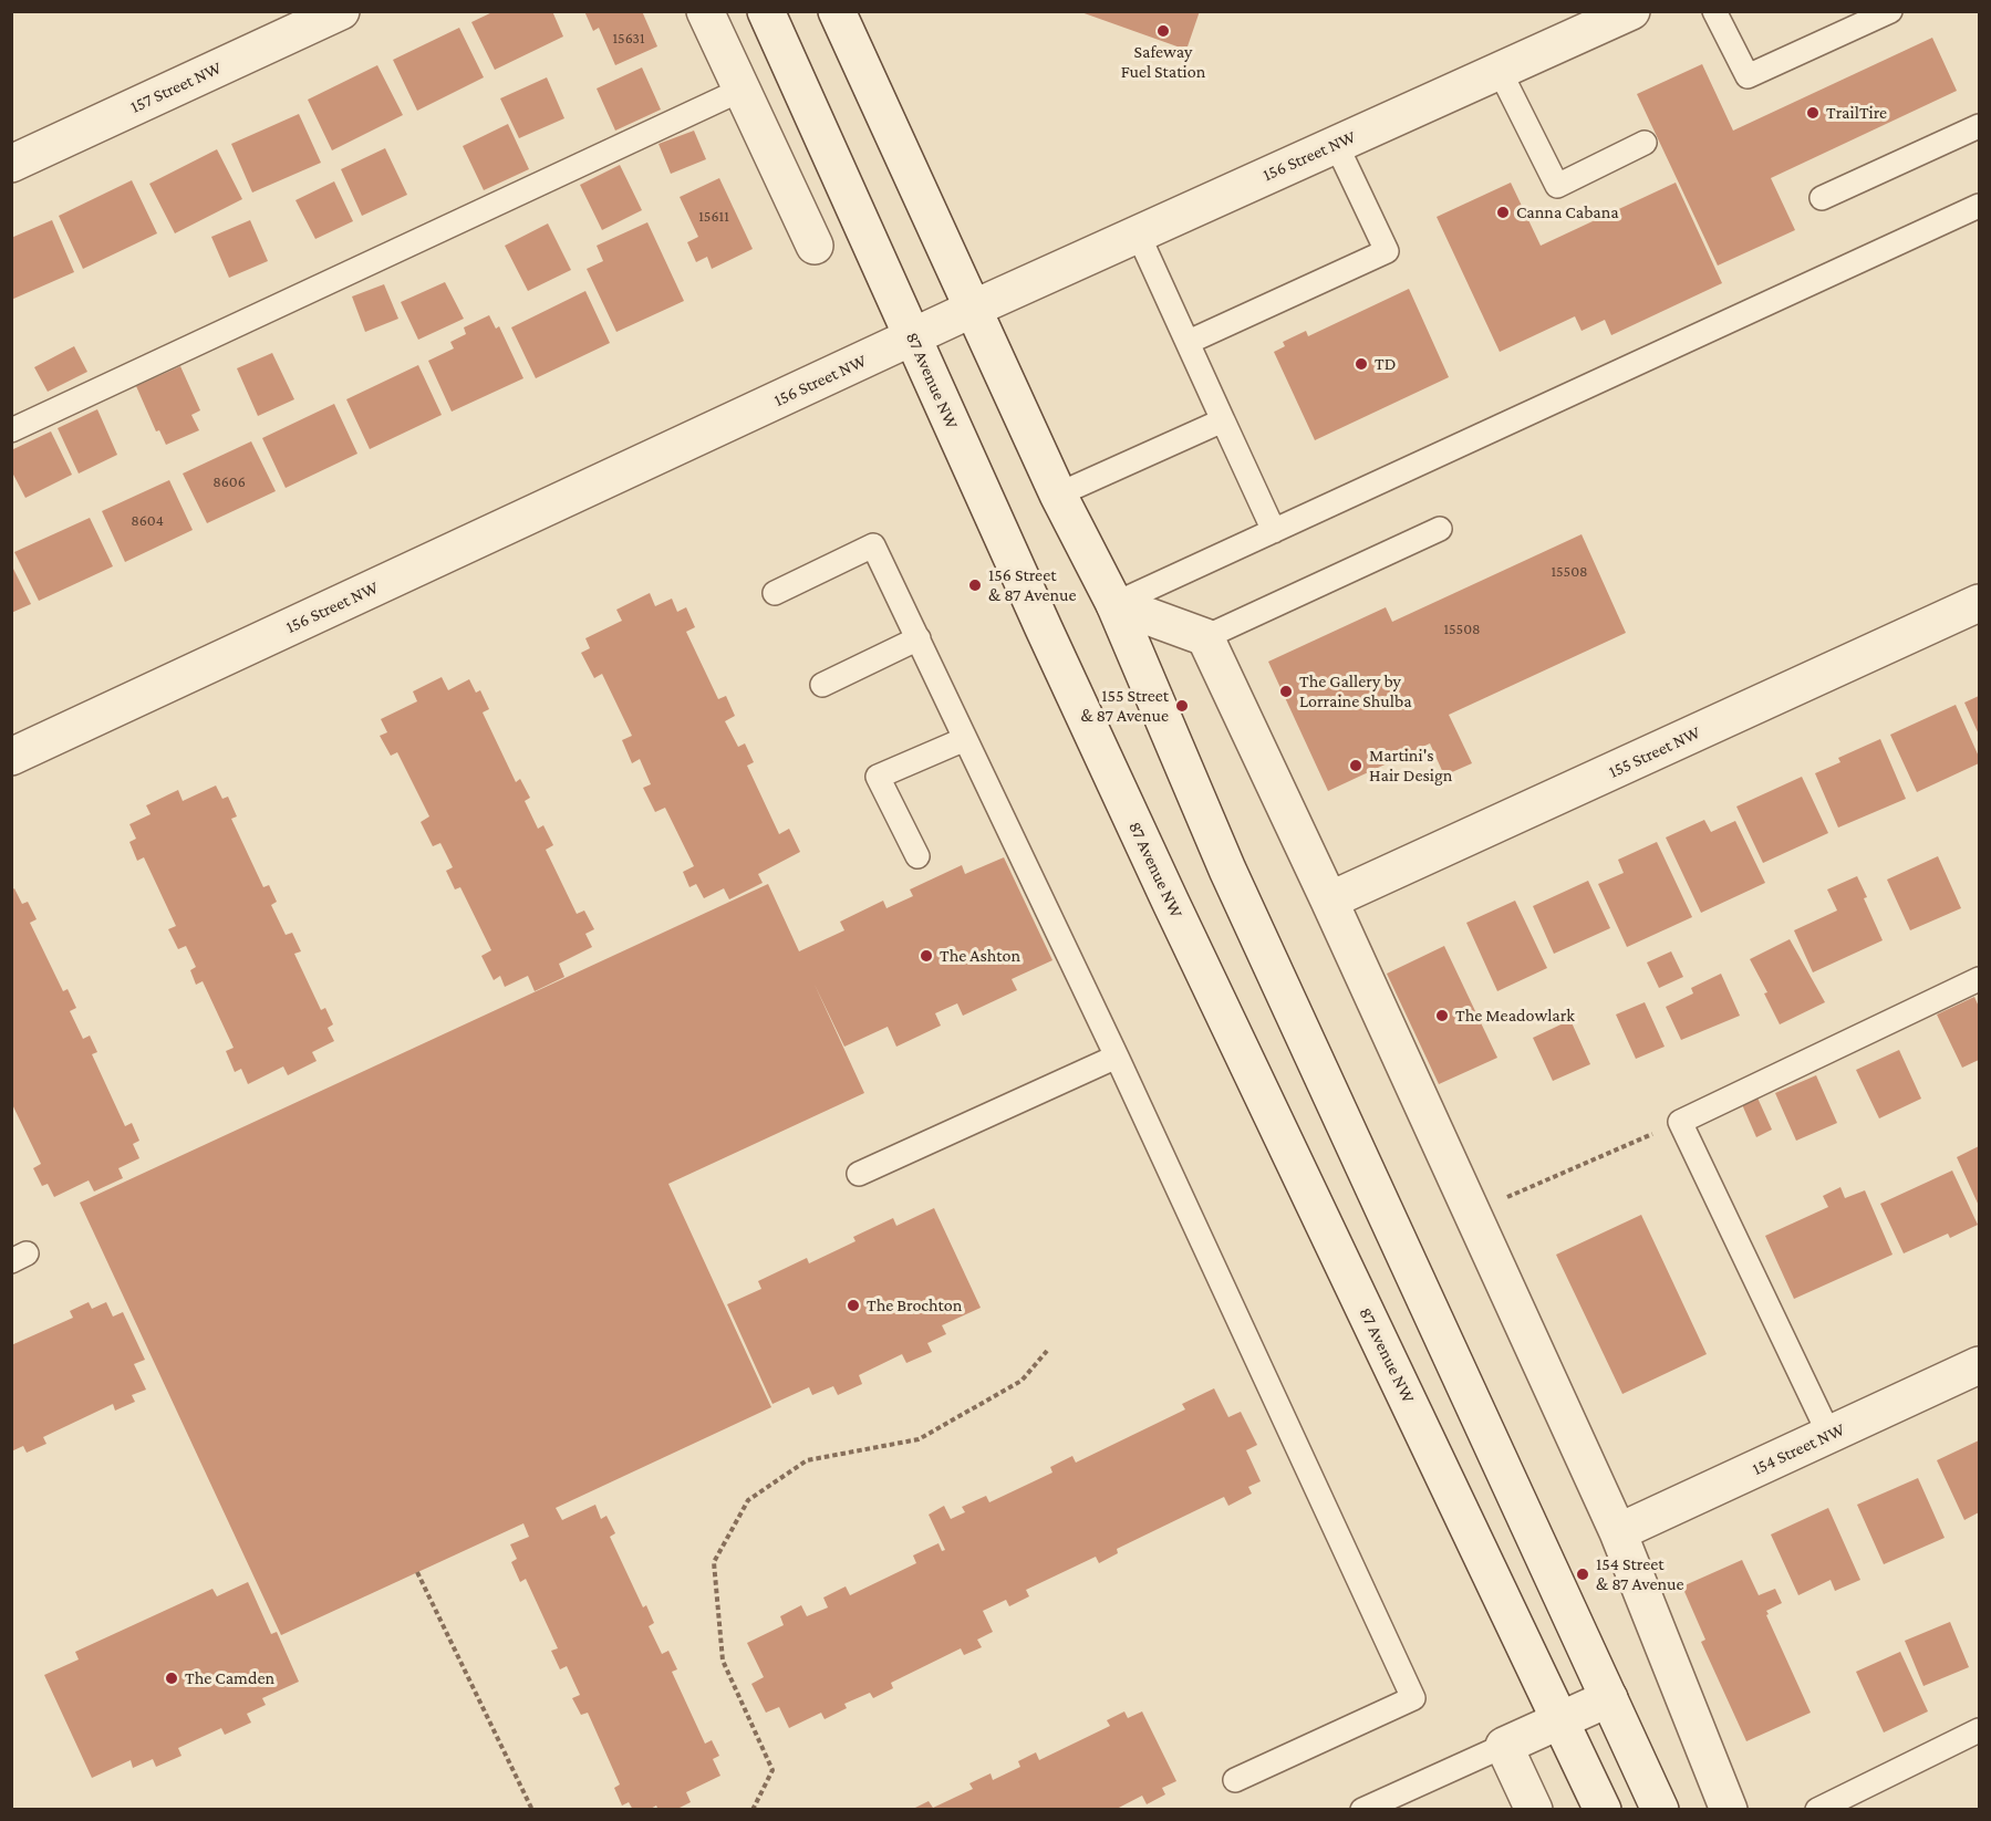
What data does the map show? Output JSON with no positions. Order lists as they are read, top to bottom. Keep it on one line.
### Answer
{"streets":{"street":["157 Street NW","156 Street NW","87 Avenue NW","155 Street NW","154 Street NW"]},"crossings":[["156 Street NW","87 Avenue NW"]],"places":["Safeway Fuel Station","TrailTire","Canna Cabana","TD","156 Street & 87 Avenue","The Gallery by Lorraine Shulba","155 Street & 87 Avenue","Martini's Hair Design","The Ashton","The Meadowlark","The Brochton","154 Street & 87 Avenue","The Camden"],"house_numbers":["15631","15611","8606","8604","15508","15508"]}
